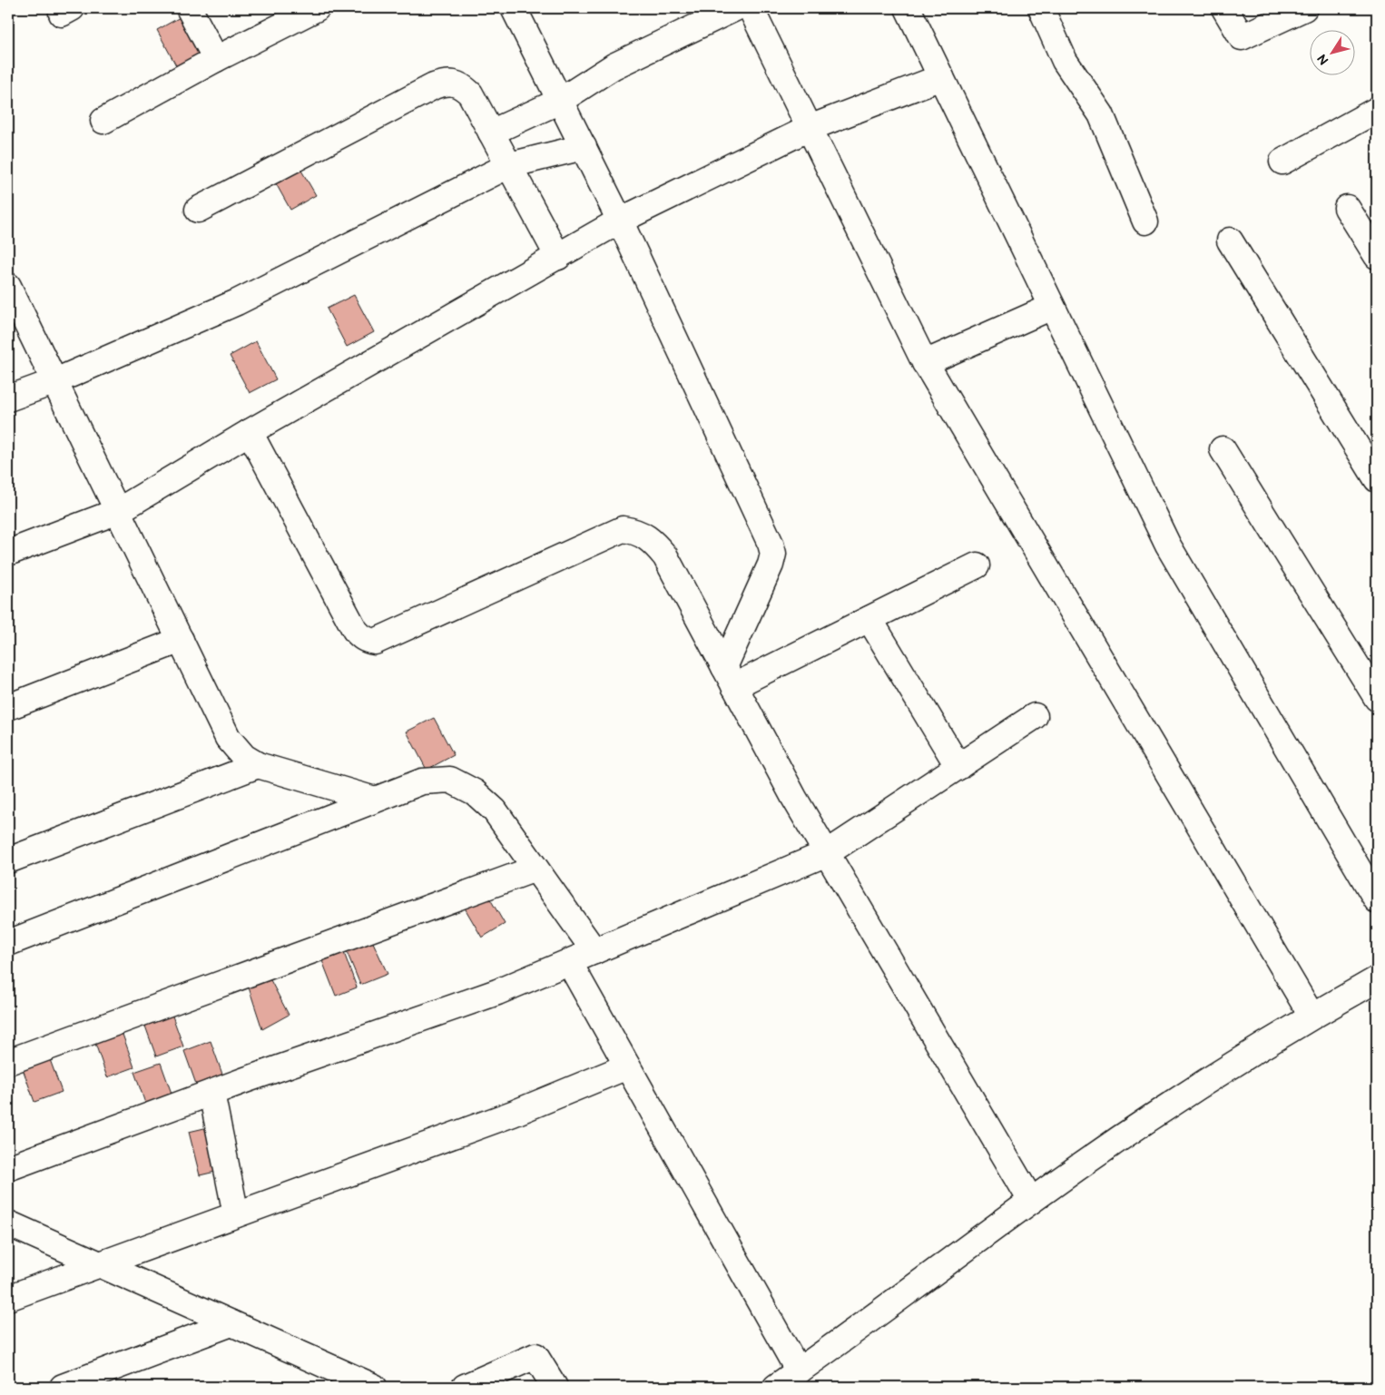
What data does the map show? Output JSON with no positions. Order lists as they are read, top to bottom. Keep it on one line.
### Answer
{"north":"bottom left"}
